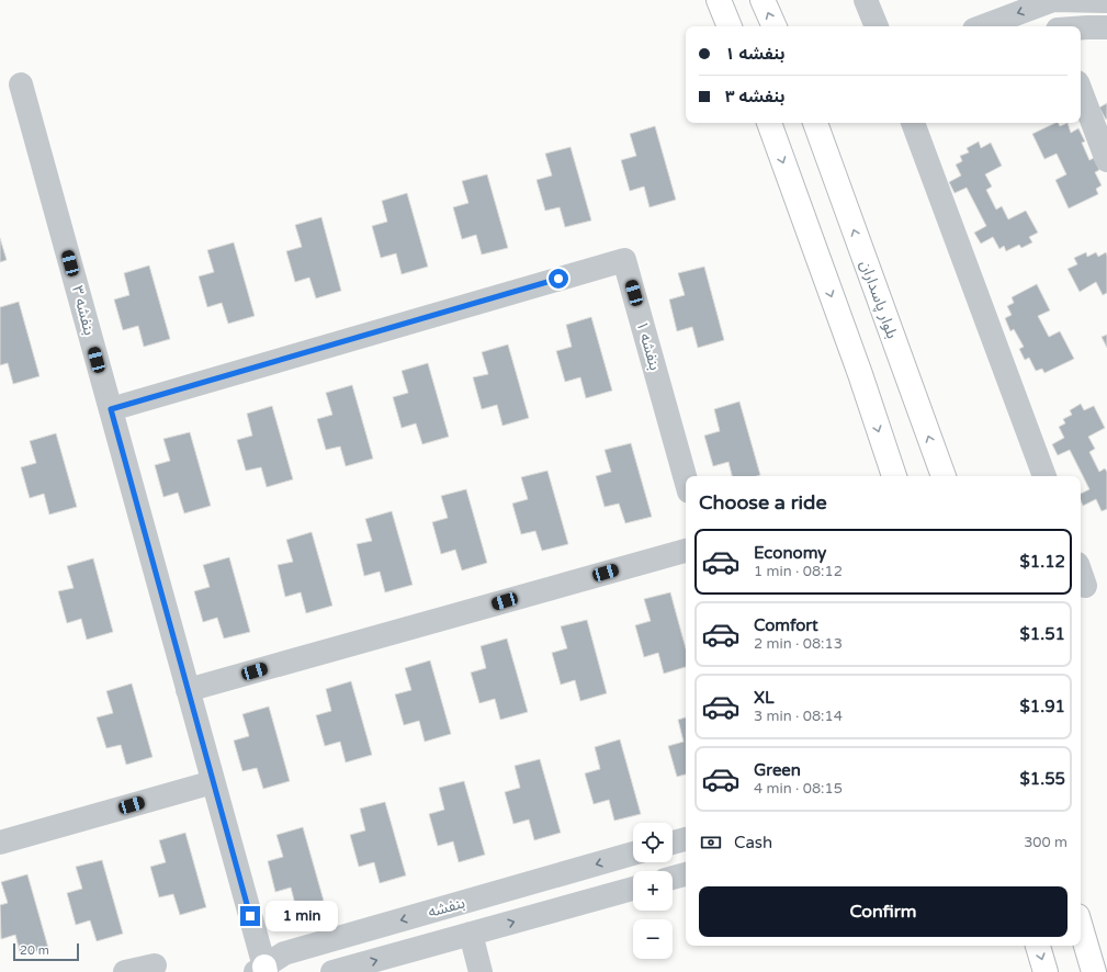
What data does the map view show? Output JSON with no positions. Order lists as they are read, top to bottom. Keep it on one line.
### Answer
{"streets":{"highway":["بلوار پاسداران"],"street":["بنفشه ۳","بنفشه ۱","بنفشه"]},"crossings":[["بنفشه ۳","بنفشه ۱"],["بنفشه ۳","بنفشه"]],"scale_bar":"20 m","page":{"banner":["بنفشه ۱","بنفشه ۳"],"heading":"Choose a ride","list":[{"name":"Economy","note":"1 min · 08:12","value":"$1.12"},{"name":"Comfort","note":"2 min · 08:13","value":"$1.51"},{"name":"XL","note":"3 min · 08:14","value":"$1.91"},{"name":"Green","note":"4 min · 08:15","value":"$1.55"}],"pay":["Cash","300 m"],"map_buttons":["+","−"],"buttons":"Confirm","bubble":"1 min","scale":"20 m"}}
